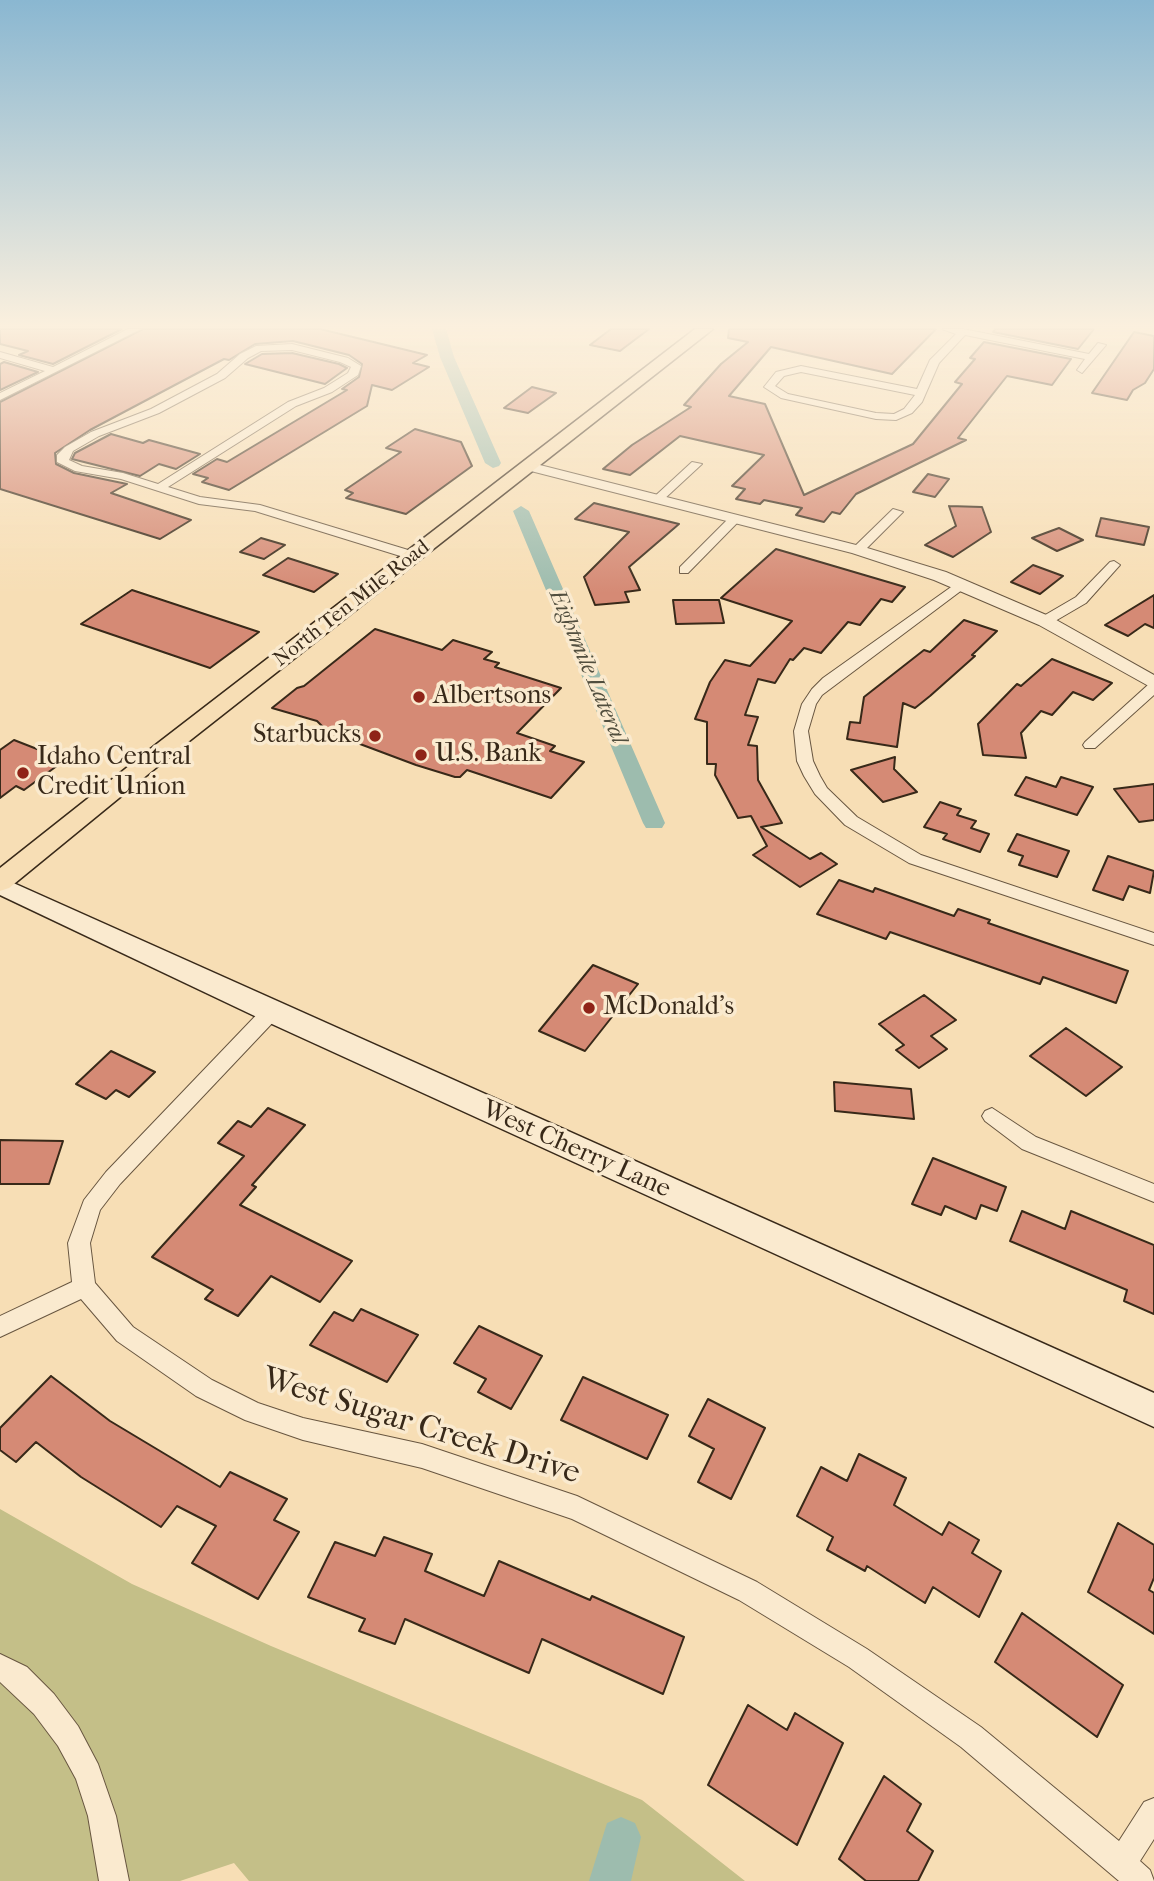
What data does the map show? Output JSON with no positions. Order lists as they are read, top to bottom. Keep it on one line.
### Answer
{"streets":{"main road":["North Ten Mile Road","West Cherry Lane"],"street":["West Sugar Creek Drive"]},"crossings":[["North Ten Mile Road","West Cherry Lane"]],"water":["Eightmile Lateral"],"places":["Albertsons","Starbucks","U.S. Bank","Idaho Central Credit Union","McDonald's"]}
